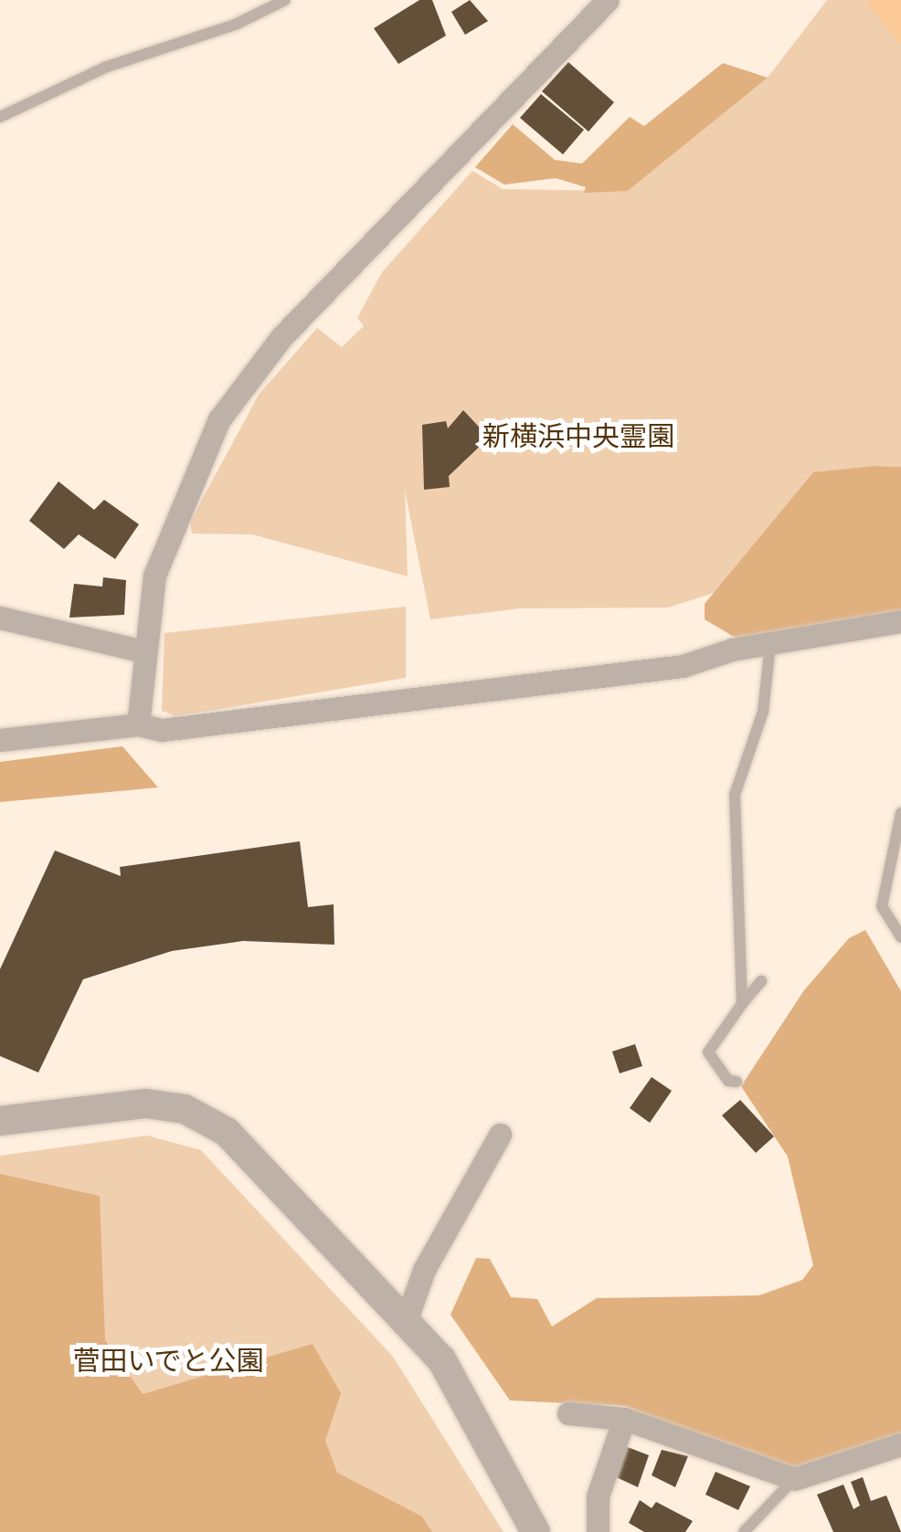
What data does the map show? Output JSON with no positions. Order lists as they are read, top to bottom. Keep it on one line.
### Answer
{"parks":["新横浜中央霊園","菅田いでと公園"]}
